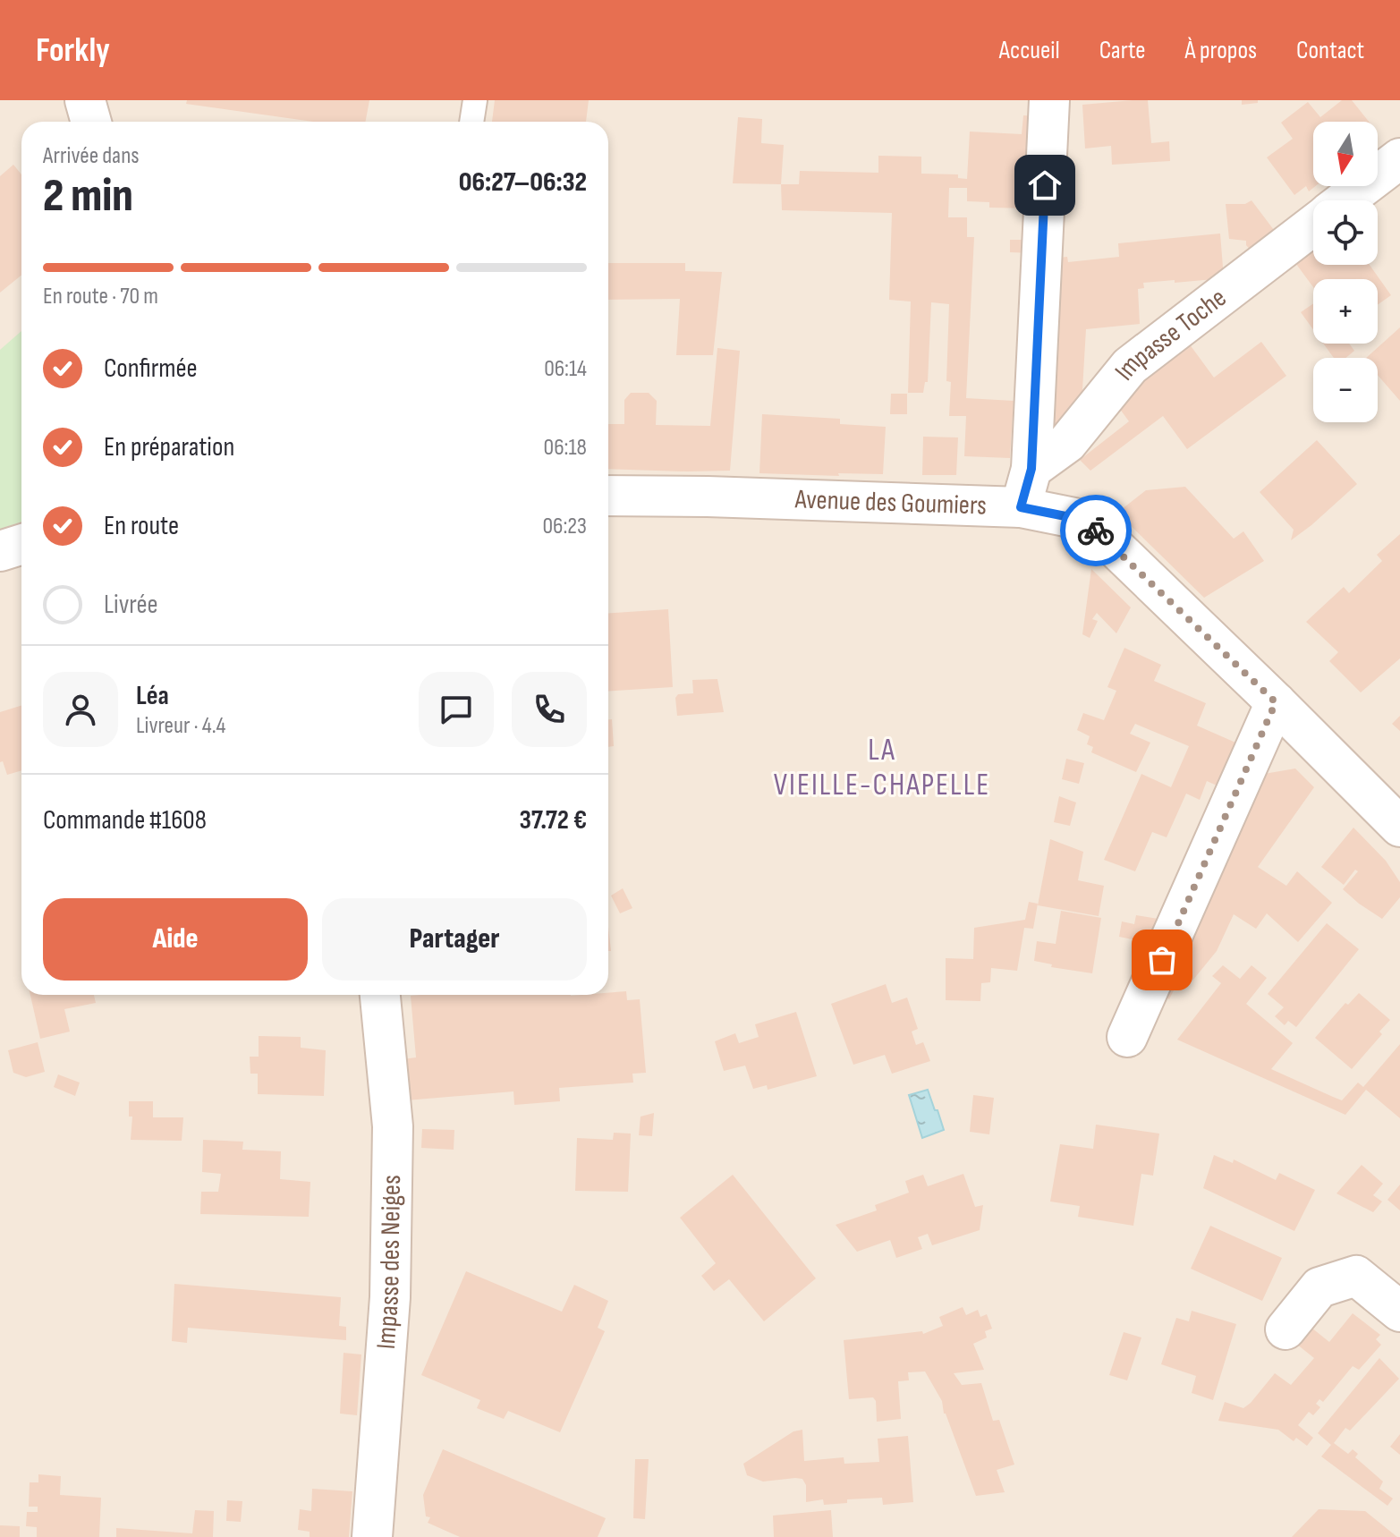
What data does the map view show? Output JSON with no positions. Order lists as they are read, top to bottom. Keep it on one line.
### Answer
{"streets":{"street":["Impasse Toche","Avenue des Goumiers","Impasse des Neiges"]},"districts":["LA VIEILLE-CHAPELLE"],"north":"bottom","page":{"header":"Forkly","nav":["Accueil","Carte","À propos","Contact"],"map_buttons":["+","−"],"heading":["2 min","Arrivée dans","06:27–06:32"],"panel":["Léa","Livreur · 4.4","Commande #1608","37.72 €"],"bar":"En route · 70 m","list":[["Confirmée","06:14"],["En préparation","06:18"],["En route","06:23"],"Livrée"],"buttons":["Aide","Partager"]}}
